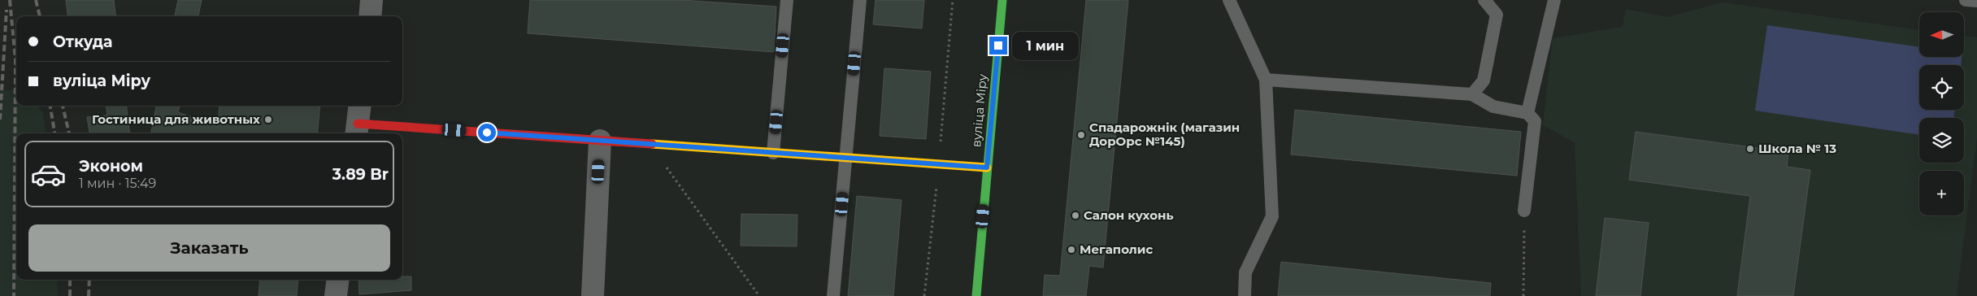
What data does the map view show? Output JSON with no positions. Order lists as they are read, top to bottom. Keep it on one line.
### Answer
{"streets":{"street":["вуліца Міру"]},"places":["Гостиница для животных","Спадарожнік (магазин ДорОрс №145)","Школа № 13","Салон кухонь","Мегаполис"],"north":"left","page":{"map_buttons":"+","banner":["Откуда","вуліца Міру"],"bubble":"1 мин","list":[{"name":"Эконом","note":"1 мин · 15:49","value":"3.89 Br"}],"buttons":"Заказать"}}
